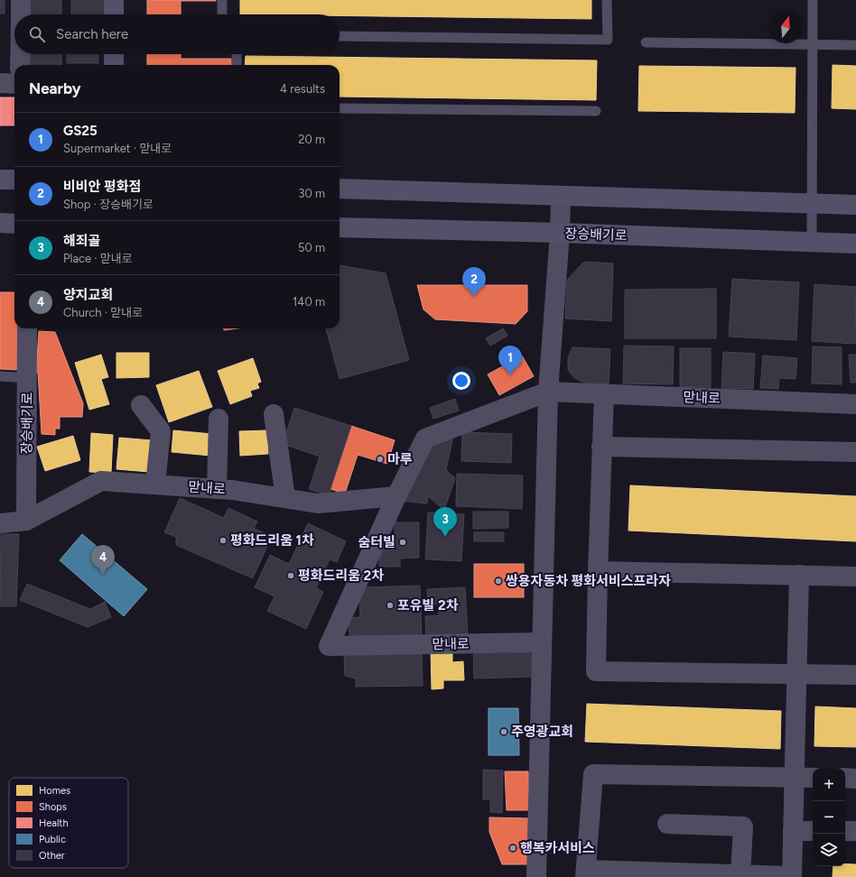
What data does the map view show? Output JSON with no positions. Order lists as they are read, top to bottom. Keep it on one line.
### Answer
{"streets":{"street":["장승배기로","맏내로"]},"crossings":[["장승배기로","맏내로"]],"places":["마루","평화드리움 1차","숨터빌","평화드리움 2차","쌍용자동차 평화서비스프라자","포유빌 2차","주영광교회","행복카서비스"],"legend":["Homes","Shops","Health","Public","Other"],"north":"top","page":{"search":"Search here","heading":["Nearby","4 results"],"list":[{"mark":"1","name":"GS25","note":"Supermarket · 맏내로","value":"20 m"},{"mark":"2","name":"비비안 평화점","note":"Shop · 장승배기로","value":"30 m"},{"mark":"3","name":"해죄골","note":"Place · 맏내로","value":"50 m"},{"mark":"4","name":"양지교회","note":"Church · 맏내로","value":"140 m"}],"pins":["2","1","3","4"],"map_buttons":["+","−"]}}
